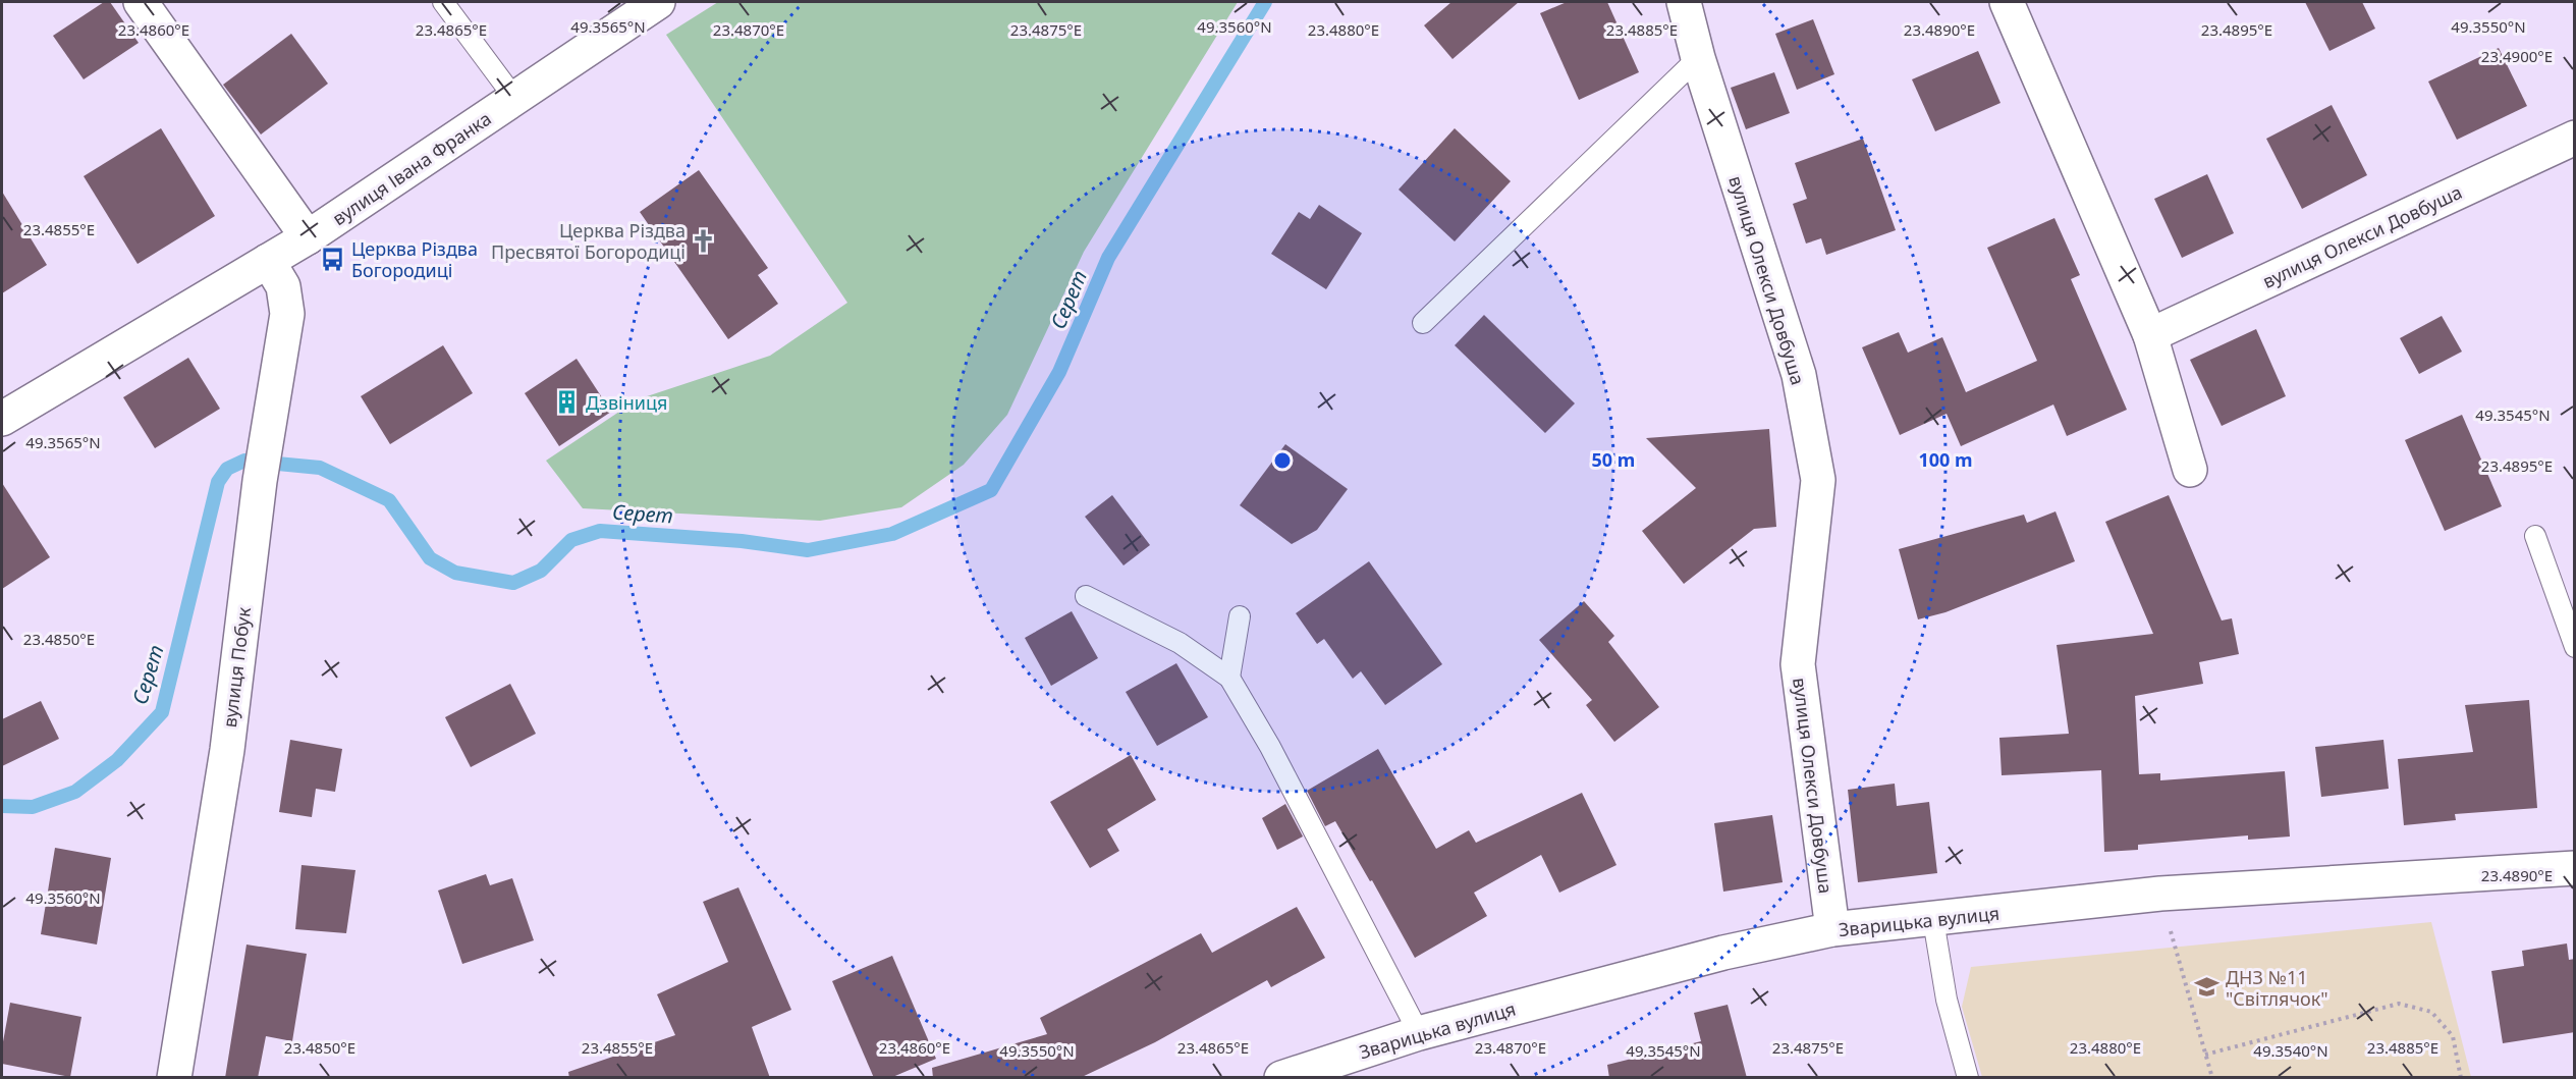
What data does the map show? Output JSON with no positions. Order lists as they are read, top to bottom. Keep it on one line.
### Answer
{"streets":{"street":["вулиця Івана Франка","вулиця Олекси Довбуша","вулиця Побук","Зварицька вулиця"]},"crossings":[["вулиця Івана Франка","вулиця Побук"],["вулиця Олекси Довбуша","Зварицька вулиця"]],"water":["Серет"],"places":{"church":["Церква Різдва Пресвятої Богородиці"],"bus stop":["Церква Різдва Богородиці"],"building":["Дзвіниця"],"school or university":["ДНЗ №11 \"Світлячок\""]},"coordinates":["49.3565°N","49.3560°N","49.3550°N","23.4860°E","23.4865°E","23.4870°E","23.4875°E","23.4880°E","23.4885°E","23.4890°E","23.4895°E","23.4900°E","23.4855°E","49.3545°N","23.4850°E","49.3540°N"],"rings":["50 m","100 m"]}
